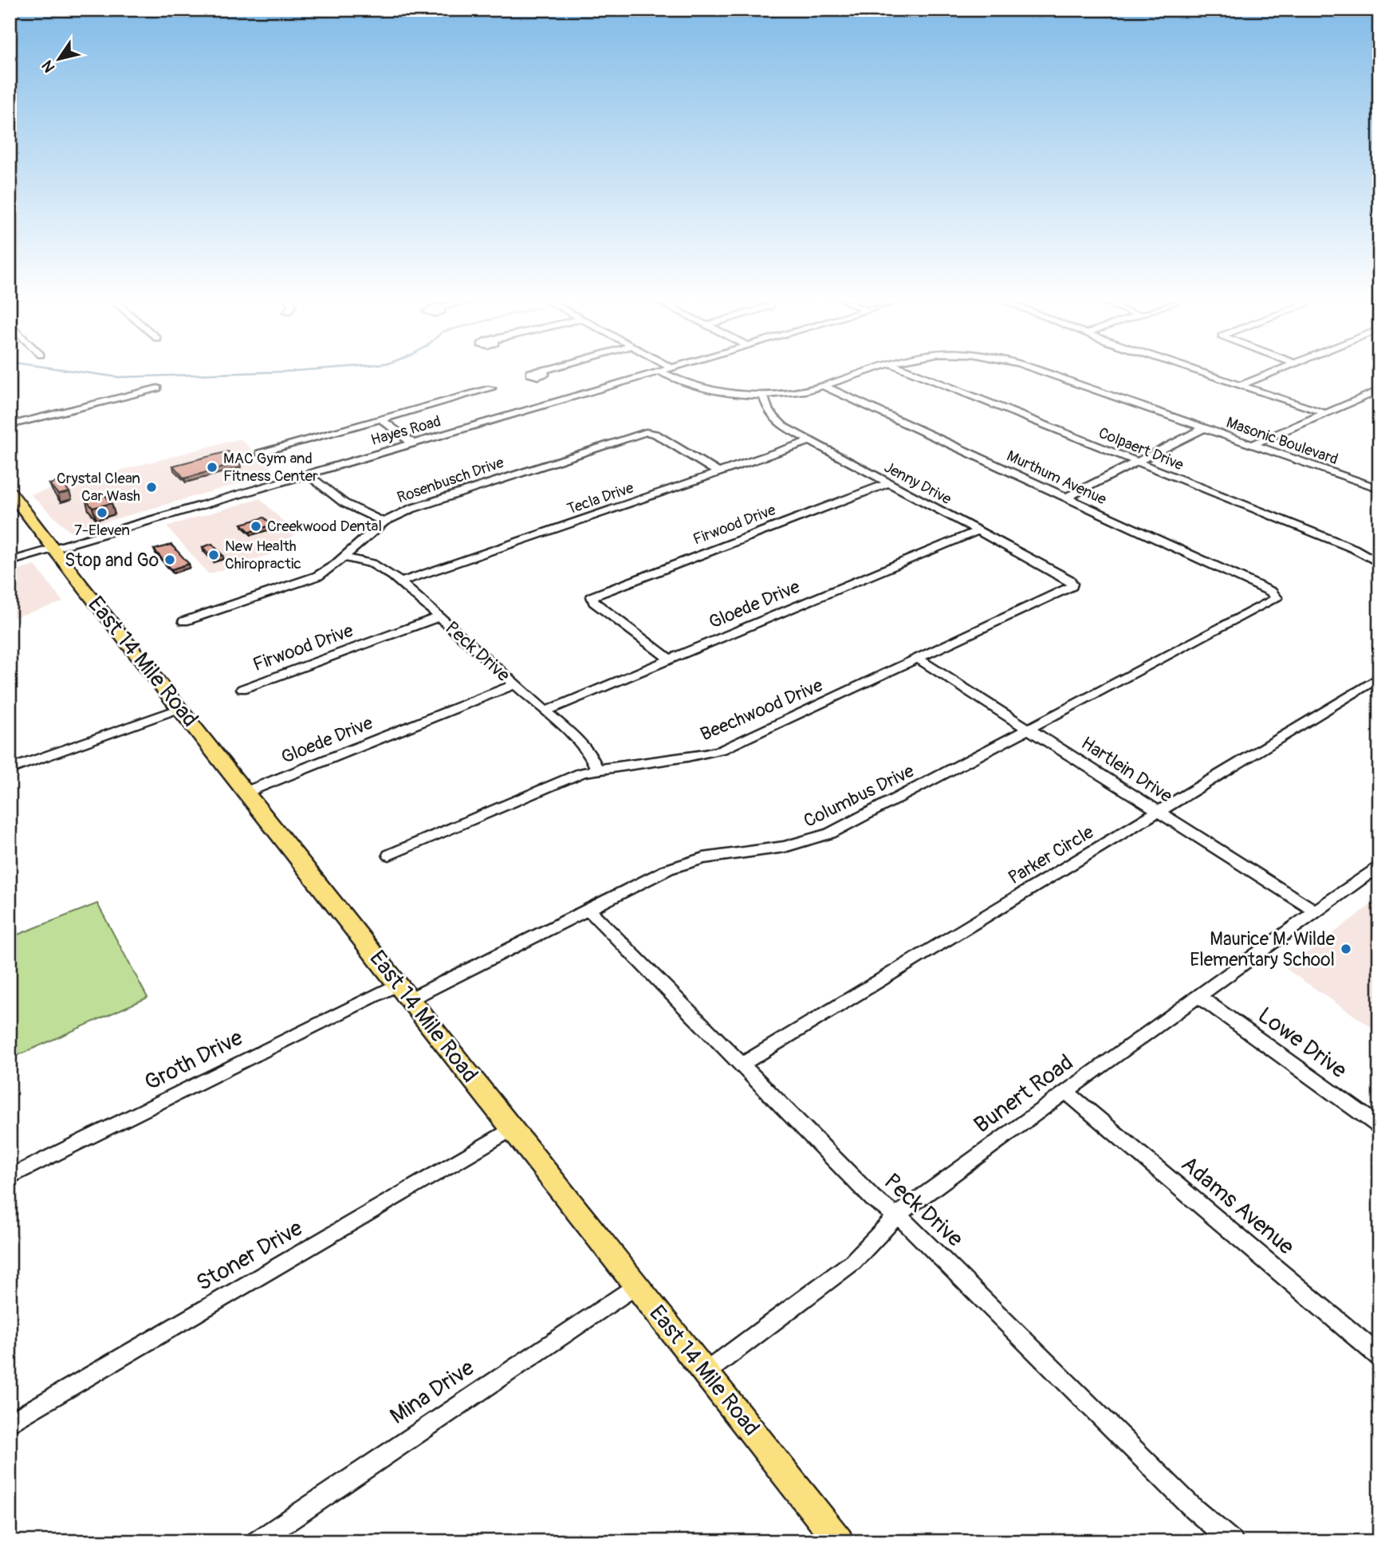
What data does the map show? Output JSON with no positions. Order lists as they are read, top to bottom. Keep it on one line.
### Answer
{"streets":{"main road":["East 14 Mile Road"],"street":["Hayes Road","Masonic Boulevard","Colpaert Drive","Murthum Avenue","Rosenbusch Drive","Jenny Drive","Tecla Drive","Firwood Drive","Gloede Drive","Peck Drive","Beechwood Drive","Hartlein Drive","Columbus Drive","Parker Circle","Lowe Drive","Groth Drive","Bunert Road","Adams Avenue","Stoner Drive","Mina Drive"]},"crossings":[["Hayes Road","Masonic Boulevard"],["Hayes Road","East 14 Mile Road"],["Masonic Boulevard","Murthum Avenue"],["Masonic Boulevard","Jenny Drive"],["Murthum Avenue","Columbus Drive"],["Rosenbusch Drive","Tecla Drive"],["Rosenbusch Drive","Peck Drive"],["Jenny Drive","Tecla Drive"],["Jenny Drive","Firwood Drive"],["Jenny Drive","Gloede Drive"],["Jenny Drive","Beechwood Drive"],["Tecla Drive","Peck Drive"],["Firwood Drive","Gloede Drive"],["Firwood Drive","Peck Drive"],["Gloede Drive","Peck Drive"],["Gloede Drive","East 14 Mile Road"],["Peck Drive","Beechwood Drive"],["Peck Drive","Columbus Drive"],["Peck Drive","Parker Circle"],["Peck Drive","Bunert Road"],["East 14 Mile Road","Columbus Drive"],["East 14 Mile Road","Groth Drive"],["East 14 Mile Road","Bunert Road"],["East 14 Mile Road","Stoner Drive"],["East 14 Mile Road","Mina Drive"],["Beechwood Drive","Hartlein Drive"],["Hartlein Drive","Columbus Drive"],["Hartlein Drive","Parker Circle"],["Hartlein Drive","Bunert Road"],["Columbus Drive","Groth Drive"],["Lowe Drive","Bunert Road"],["Bunert Road","Adams Avenue"]],"places":["MAC Gym and Fitness Center","Crystal Clean Car Wash","7-Eleven","Creekwood Dental","New Health Chiropractic","Stop and Go","Maurice M. Wilde Elementary School"],"north":"bottom left"}
